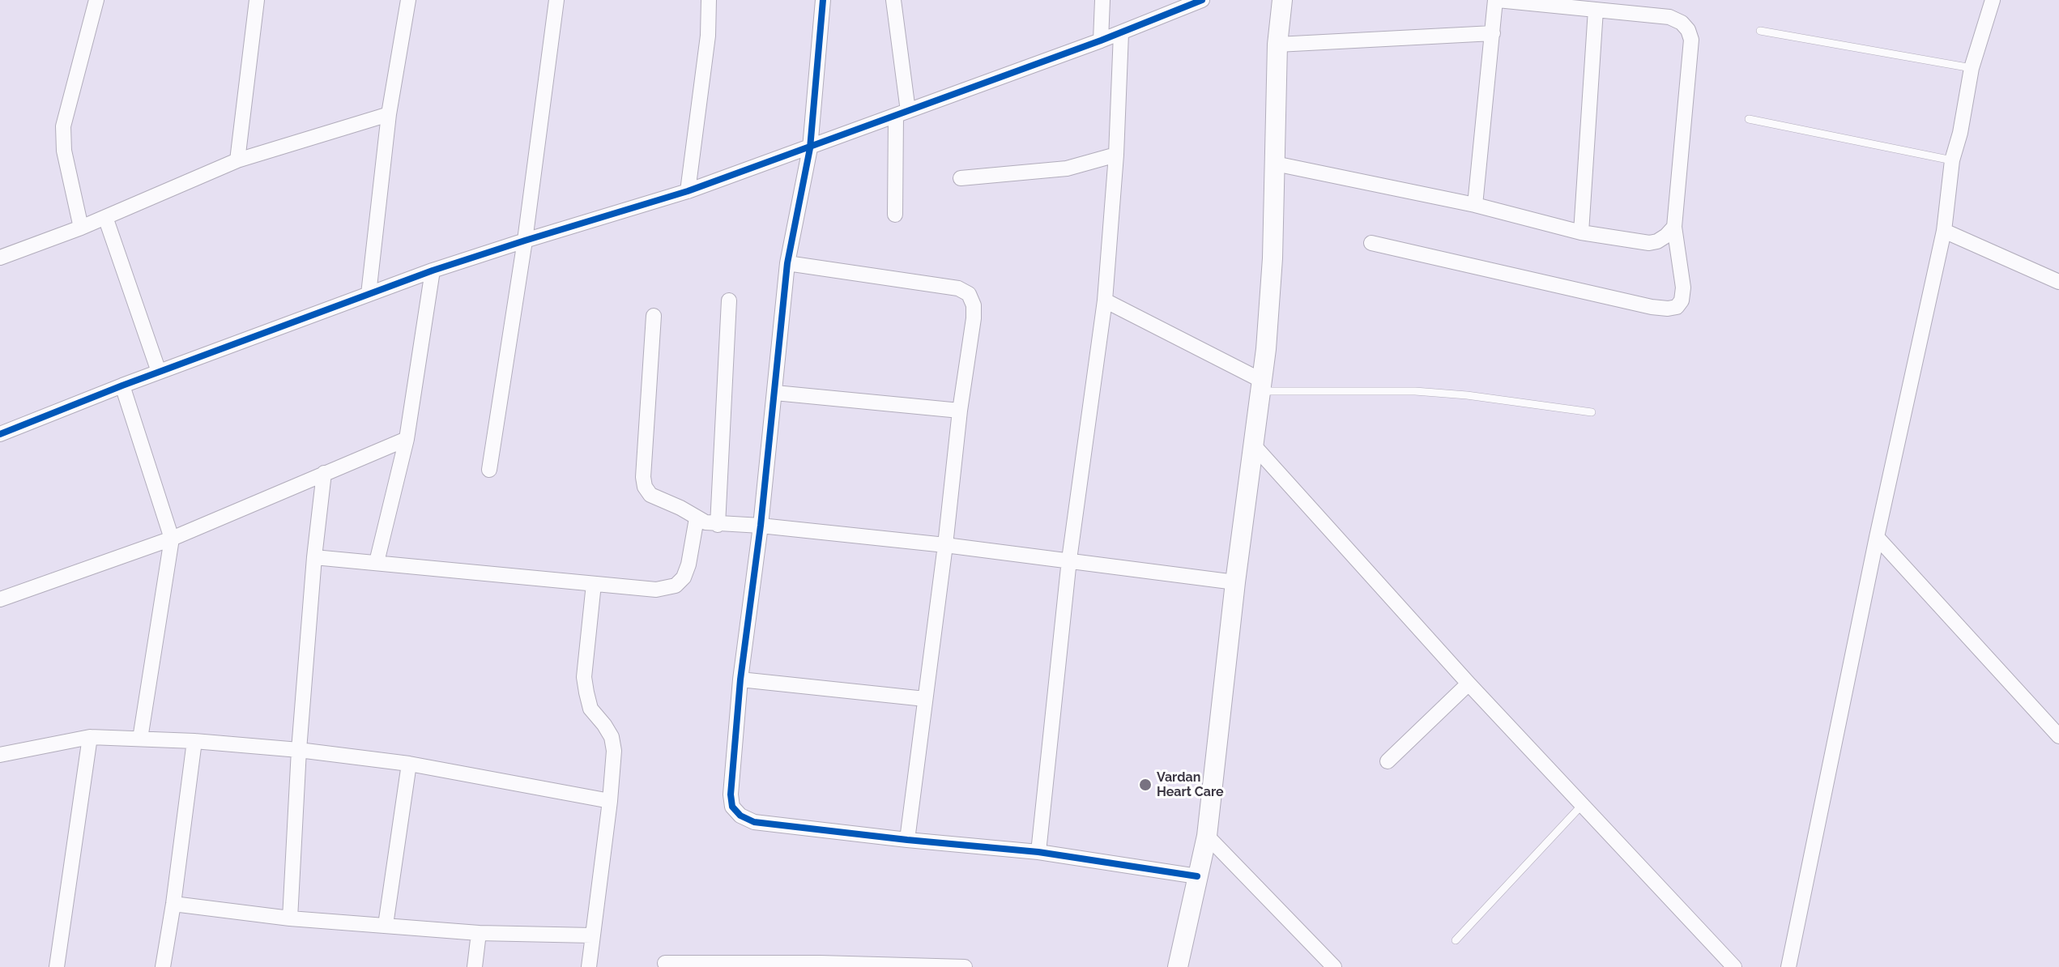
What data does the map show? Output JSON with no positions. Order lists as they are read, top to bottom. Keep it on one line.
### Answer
{"places":["Vardan Heart Care"]}
